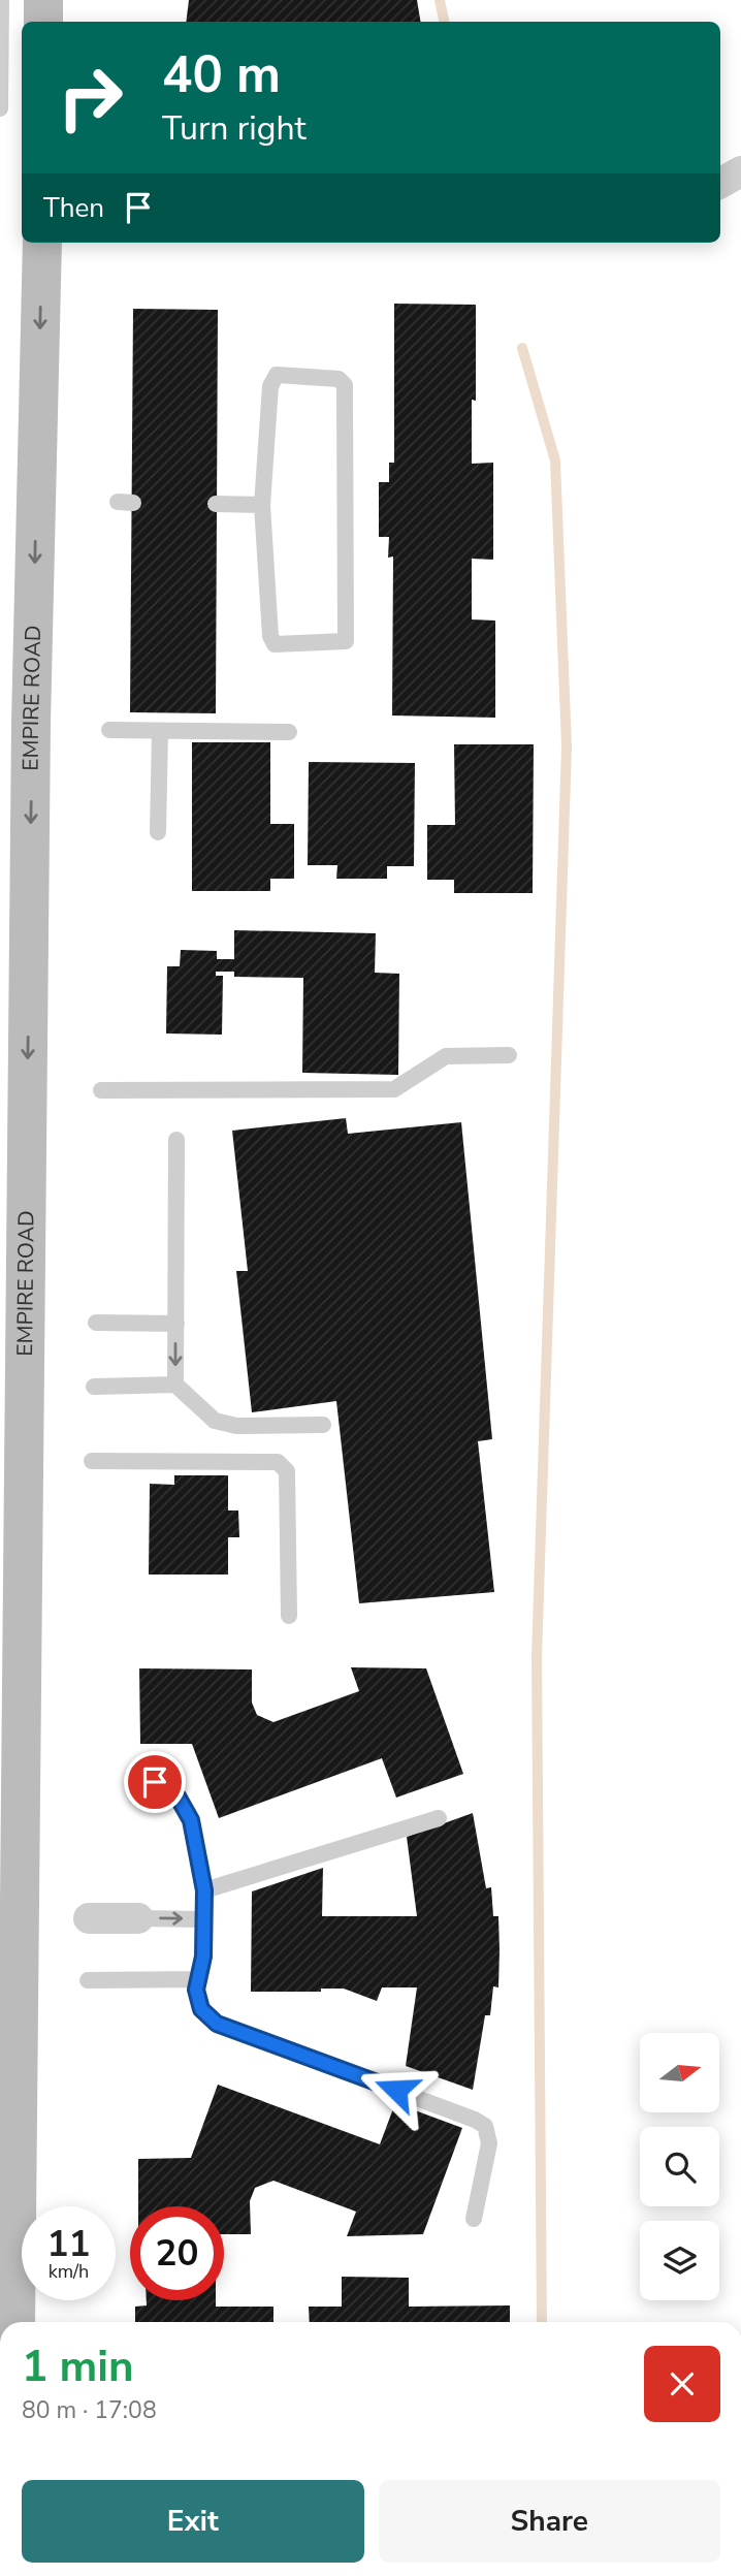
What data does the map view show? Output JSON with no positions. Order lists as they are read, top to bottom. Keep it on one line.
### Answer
{"streets":{"main road":["EMPIRE ROAD"]},"one_way":["EMPIRE ROAD"],"north":"right","page":{"turn":["40 m","Turn right"],"then":"Then","speed":"11 km/h","limit":"20","heading":["1 min","80 m · 17:08"],"buttons":["Exit","Share"]}}
